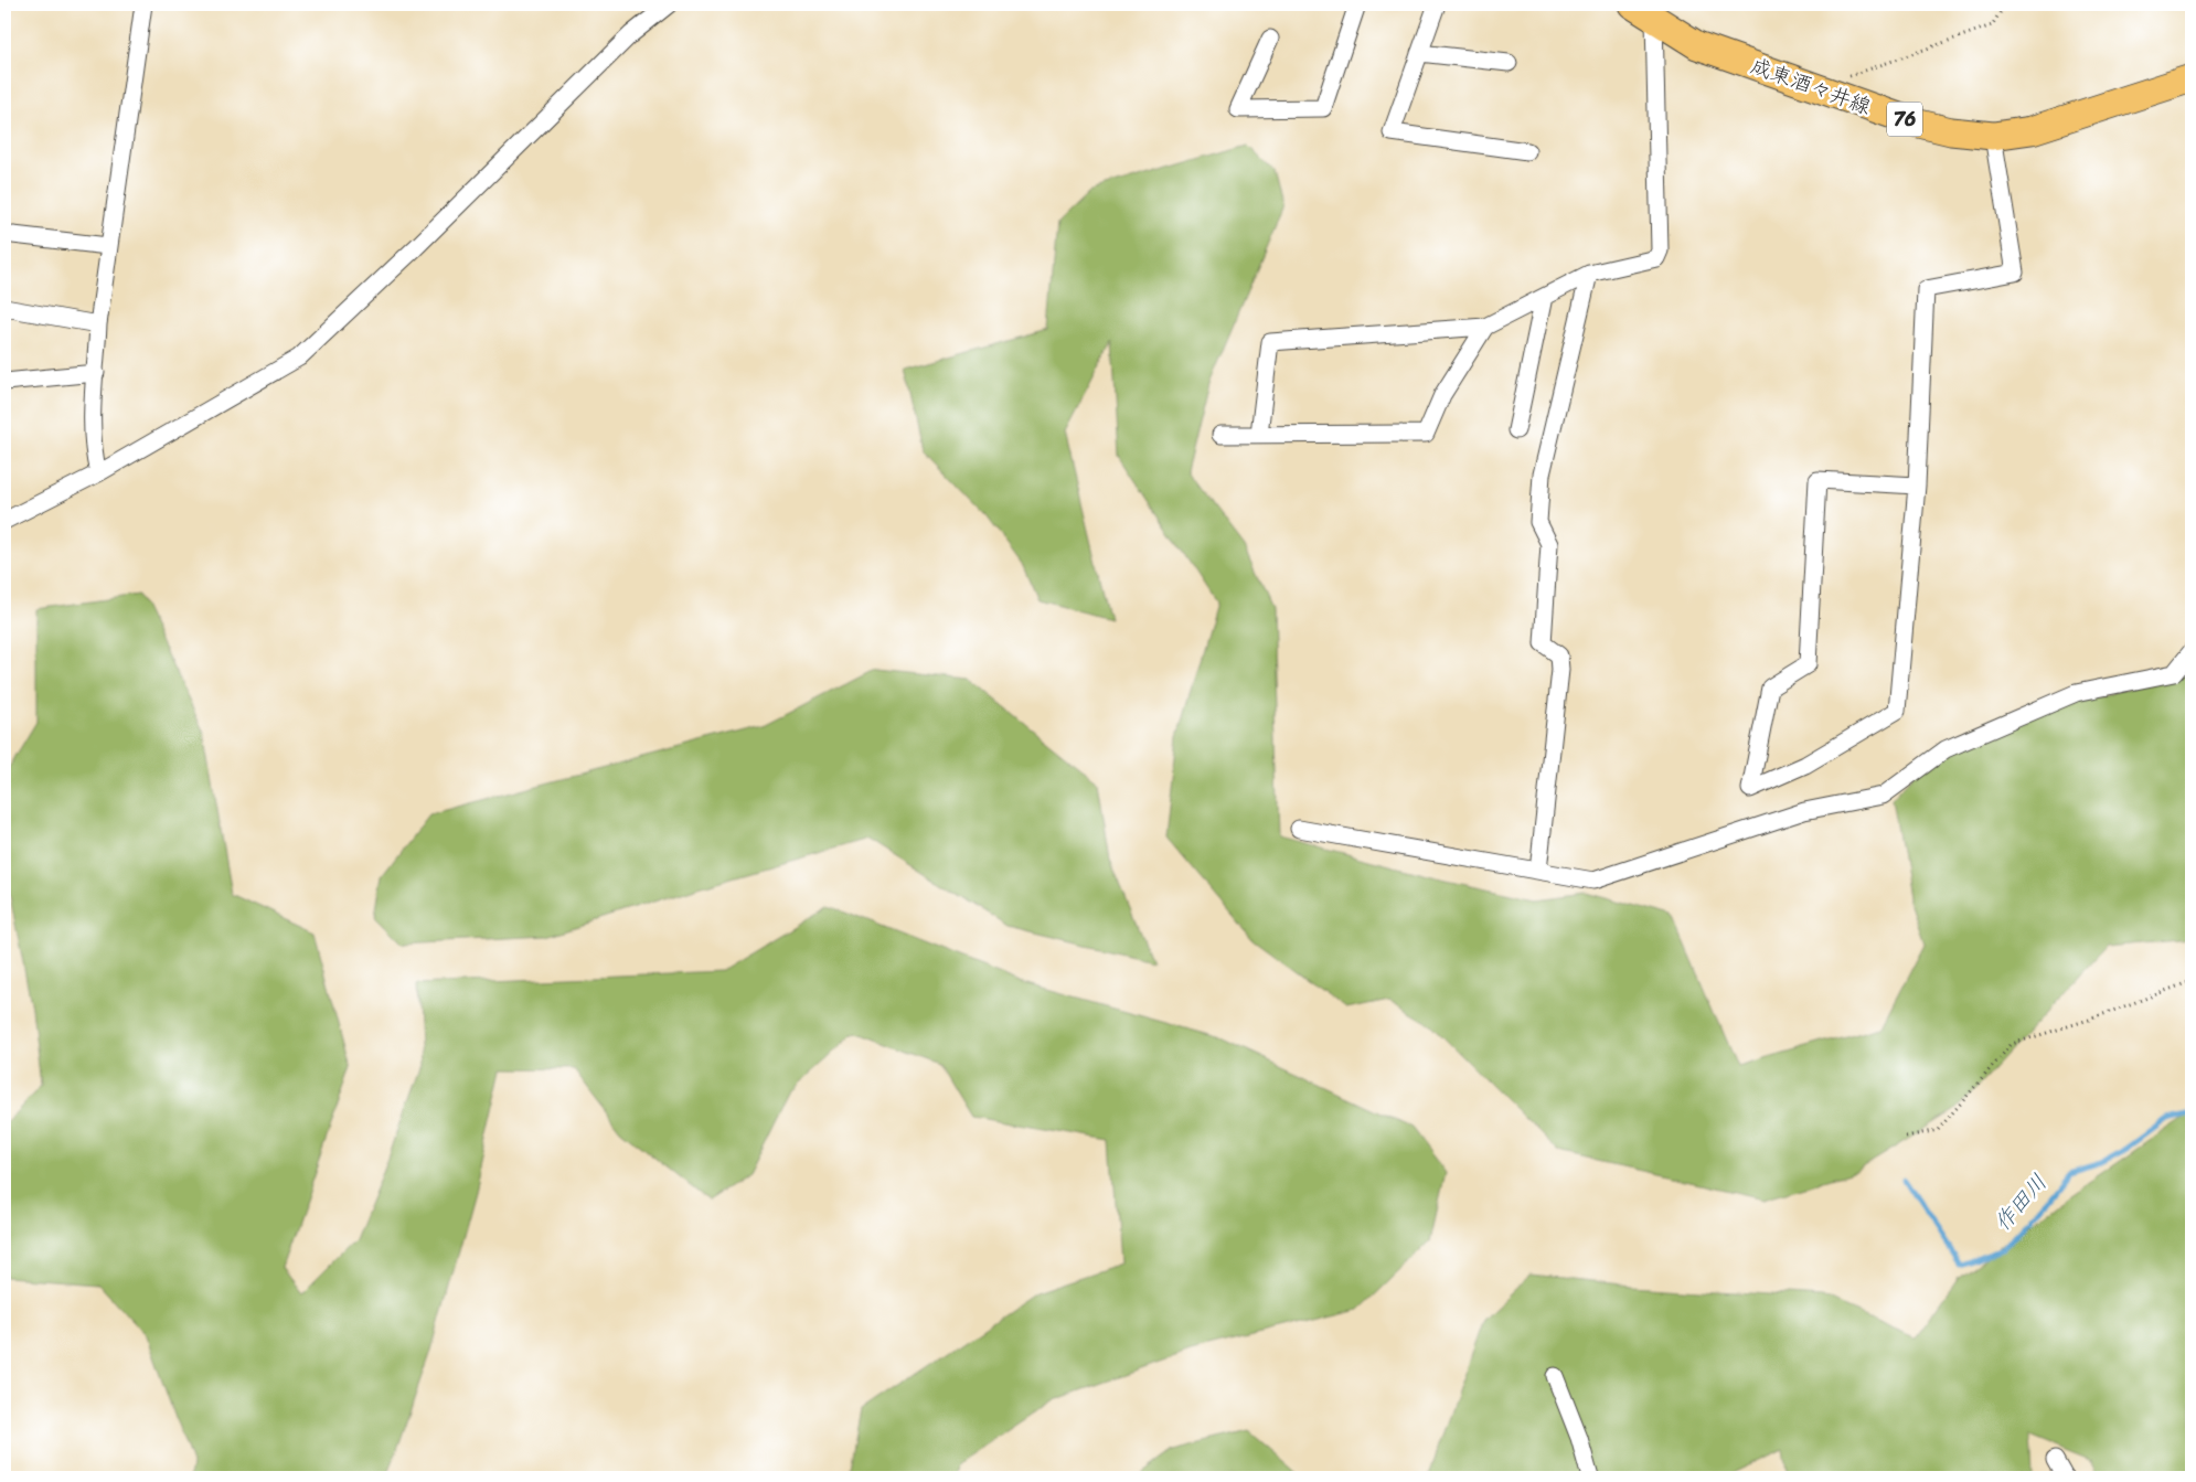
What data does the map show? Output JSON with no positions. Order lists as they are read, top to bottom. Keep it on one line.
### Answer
{"streets":{"main road":["成東酒々井線","76"]},"water":["作田川"]}
